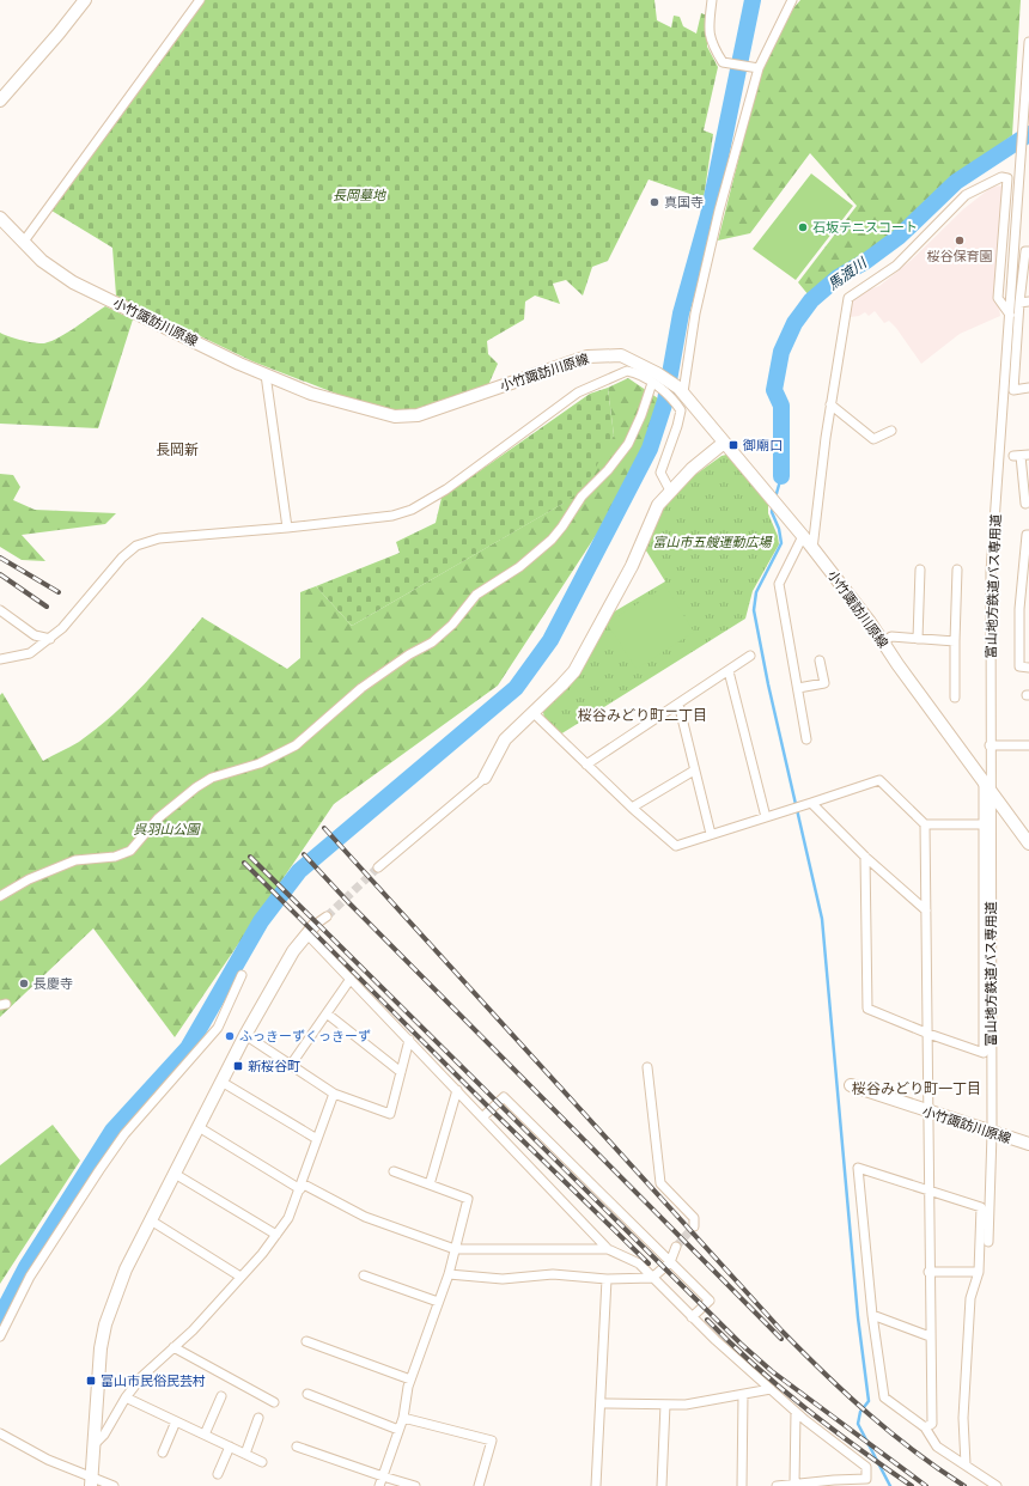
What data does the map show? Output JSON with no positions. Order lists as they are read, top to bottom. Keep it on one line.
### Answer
{"streets":{"main road":["小竹諏訪川原線"],"street":["富山地方鉄道バス専用道"]},"crossings":[["小竹諏訪川原線","富山地方鉄道バス専用道"]],"districts":["長岡新","桜谷みどり町二丁目","桜谷みどり町一丁目"],"water":["馬渡川"],"parks":["長岡墓地","富山市五艘運動広場","呉羽山公園"],"places":{"other":["真国寺","石坂テニスコート","桜谷保育園","長慶寺","ふっきーずくっきーず"],"transit":["御廟口","新桜谷町","富山市民俗民芸村"]}}
